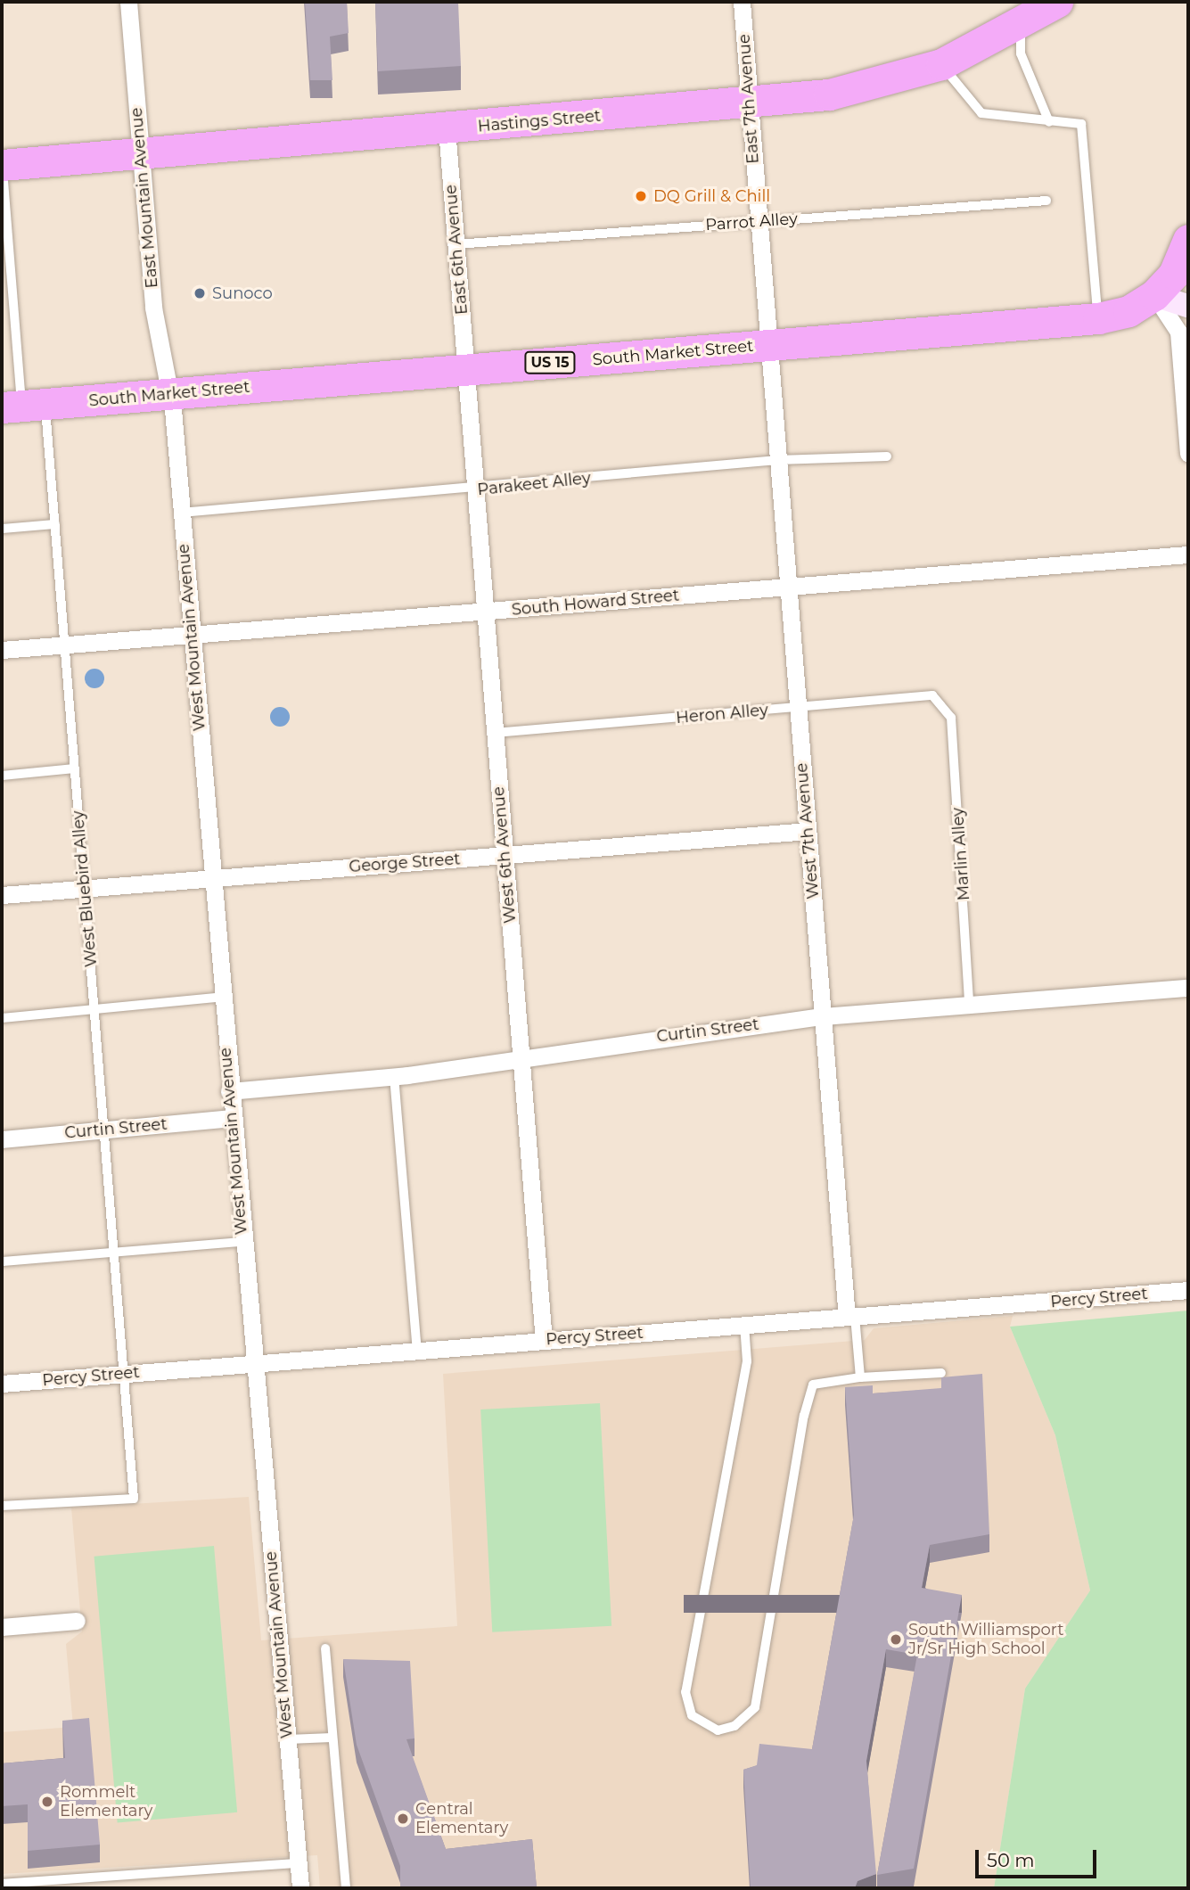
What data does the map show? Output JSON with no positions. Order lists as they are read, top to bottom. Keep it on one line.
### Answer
{"streets":{"highway":["Hastings Street","South Market Street","US 15"],"street":["East 7th Avenue","East Mountain Avenue","East 6th Avenue","South Howard Street","West Mountain Avenue","West 7th Avenue","West 6th Avenue","George Street","Curtin Street","Percy Street"],"lane":["Parrot Alley","Parakeet Alley","Heron Alley","Marlin Alley","West Bluebird Alley"]},"crossings":[["East 7th Avenue","Hastings Street"],["East 7th Avenue","Parrot Alley"],["East 7th Avenue","South Market Street"],["East 7th Avenue","West 7th Avenue"],["Hastings Street","East Mountain Avenue"],["Hastings Street","East 6th Avenue"],["Hastings Street","West Bluebird Alley"],["East Mountain Avenue","South Market Street"],["East Mountain Avenue","West Mountain Avenue"],["Parrot Alley","East 6th Avenue"],["East 6th Avenue","South Market Street"],["East 6th Avenue","West 6th Avenue"],["South Market Street","US 15"],["South Market Street","West Mountain Avenue"],["South Market Street","West 7th Avenue"],["South Market Street","West 6th Avenue"],["South Market Street","West Bluebird Alley"],["Parakeet Alley","West Mountain Avenue"],["Parakeet Alley","West 7th Avenue"],["Parakeet Alley","West 6th Avenue"],["South Howard Street","West Mountain Avenue"],["South Howard Street","West 7th Avenue"],["South Howard Street","West 6th Avenue"],["South Howard Street","West Bluebird Alley"],["West Mountain Avenue","George Street"],["West Mountain Avenue","Curtin Street"],["West Mountain Avenue","Percy Street"],["Heron Alley","West 7th Avenue"],["Heron Alley","Marlin Alley"],["Heron Alley","West 6th Avenue"],["West 7th Avenue","George Street"],["West 7th Avenue","Curtin Street"],["West 7th Avenue","Percy Street"],["Marlin Alley","Curtin Street"],["West 6th Avenue","George Street"],["West 6th Avenue","Curtin Street"],["West 6th Avenue","Percy Street"],["George Street","West Bluebird Alley"],["West Bluebird Alley","Curtin Street"],["West Bluebird Alley","Percy Street"]],"places":["DQ Grill & Chill","Sunoco","South Williamsport Jr/Sr High School","Rommelt Elementary","Central Elementary"],"scale_bar":"50 m"}
